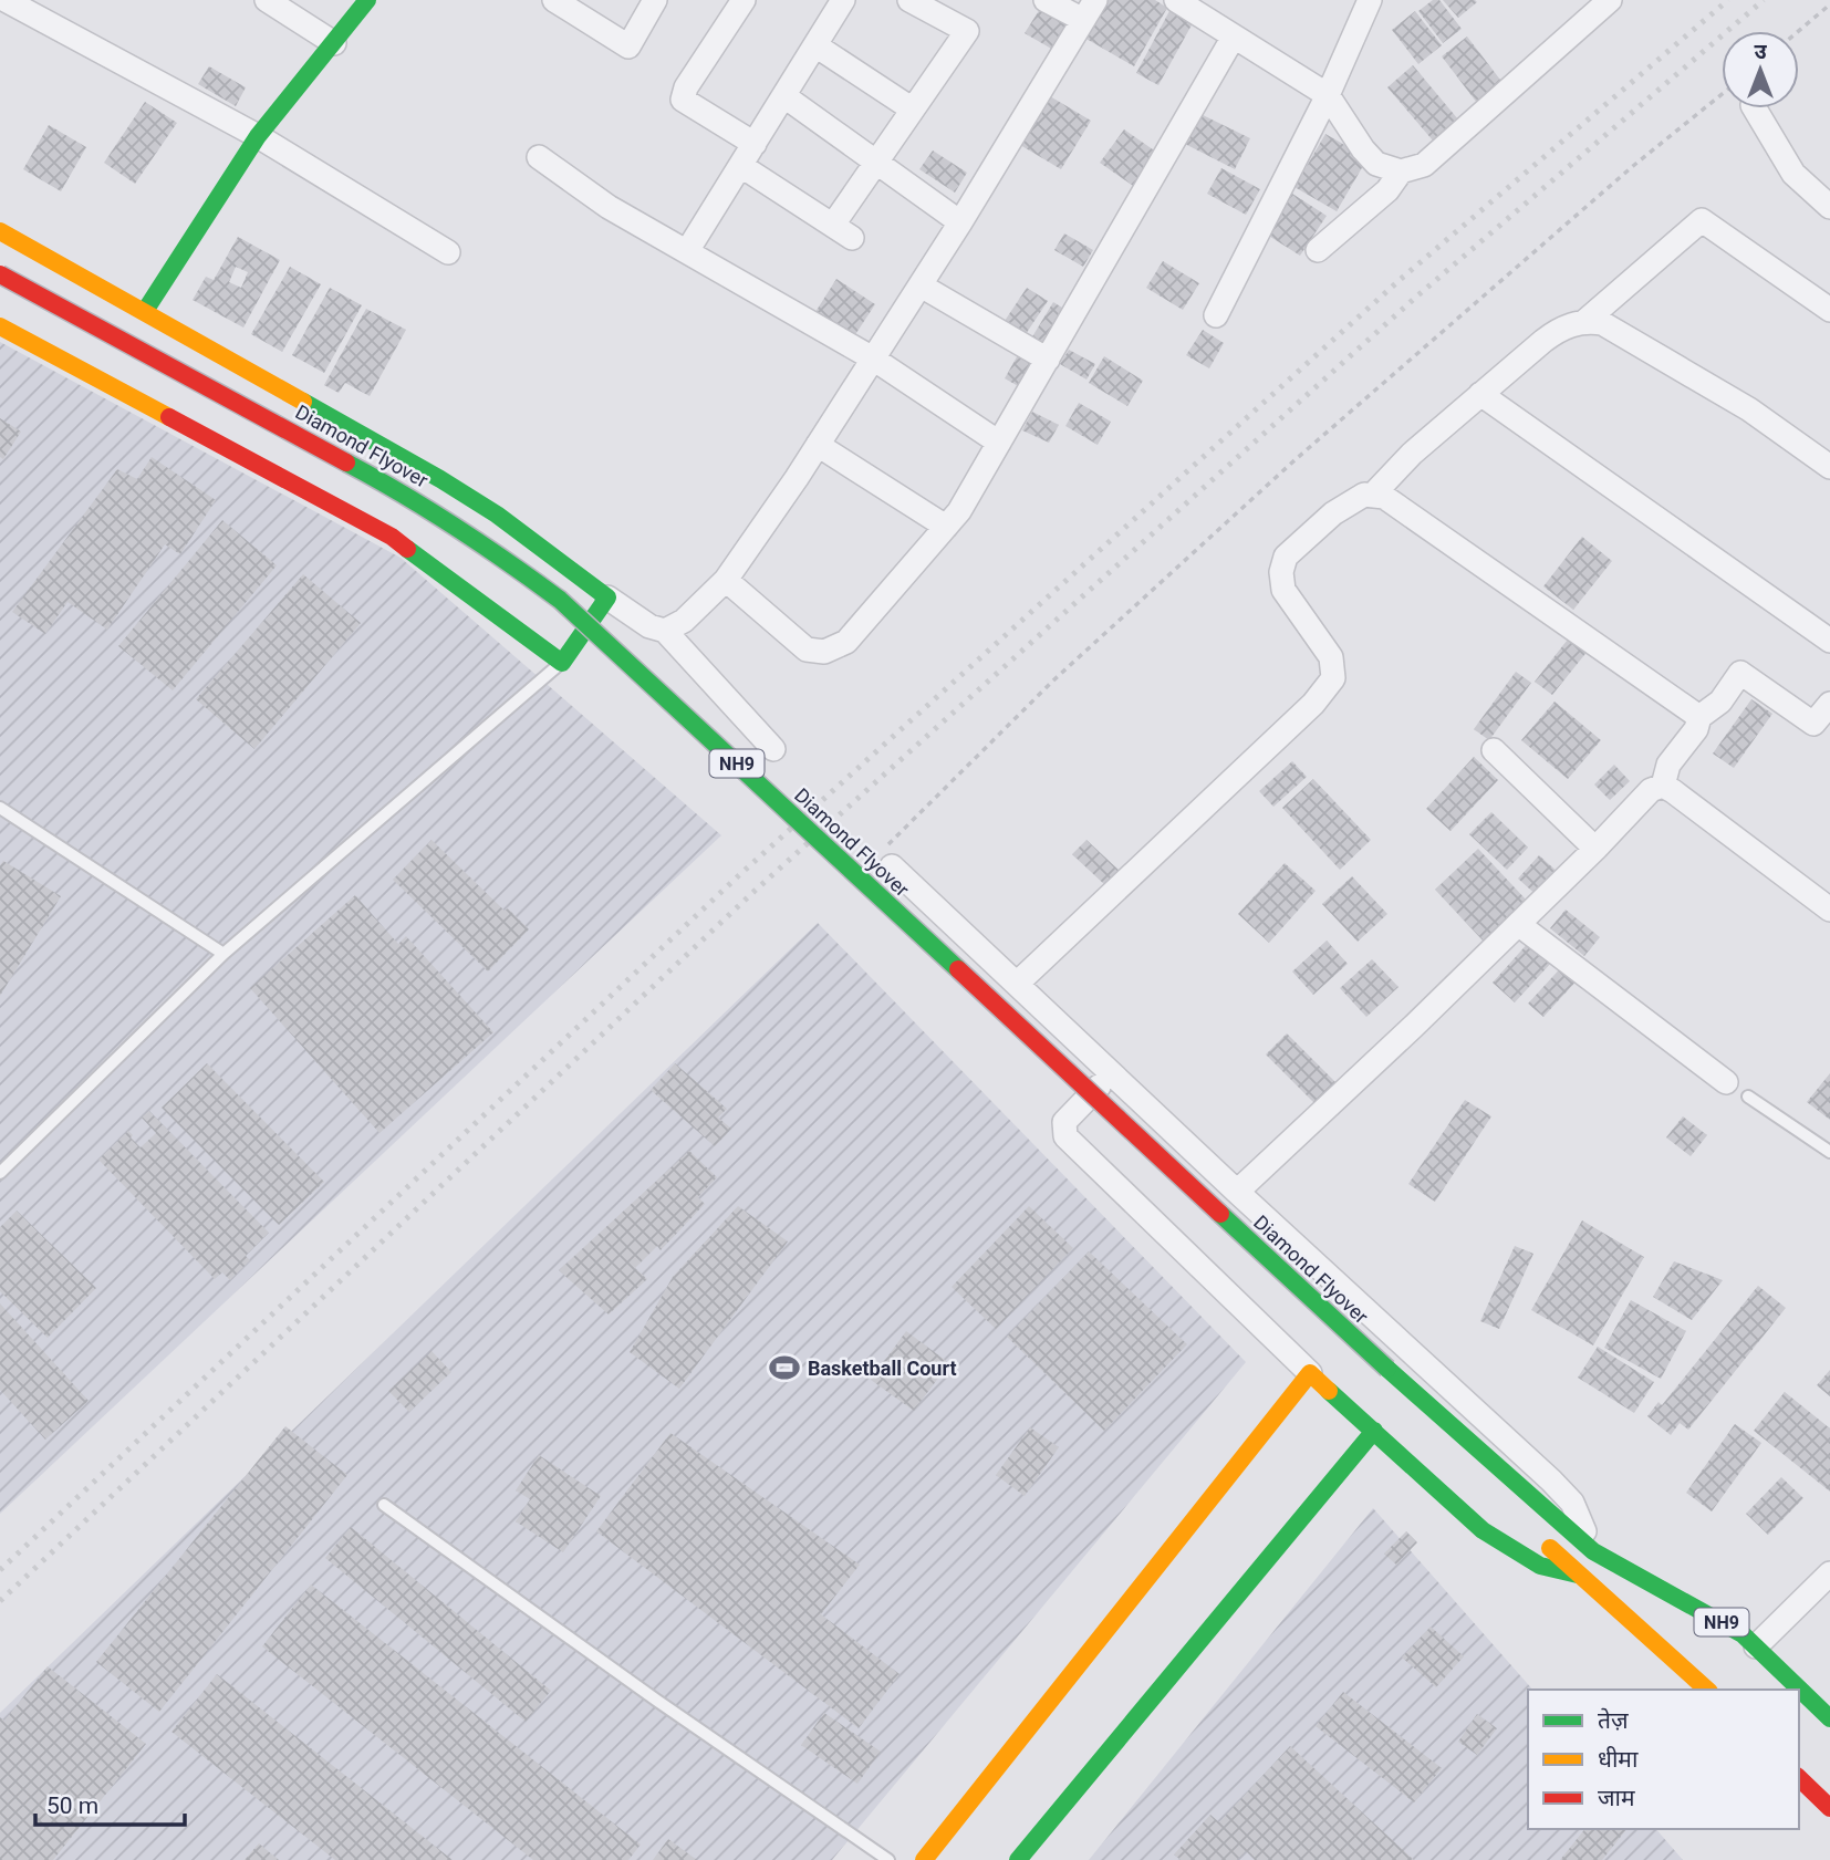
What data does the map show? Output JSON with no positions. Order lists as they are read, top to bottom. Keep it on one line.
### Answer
{"streets":{"main road":["Diamond Flyover","NH9"]},"crossings":[["Diamond Flyover","NH9"]],"places":{"sports":["Basketball Court"]},"legend":["तेज़","धीमा","जाम"],"scale_bar":"50 m","north":"top"}
